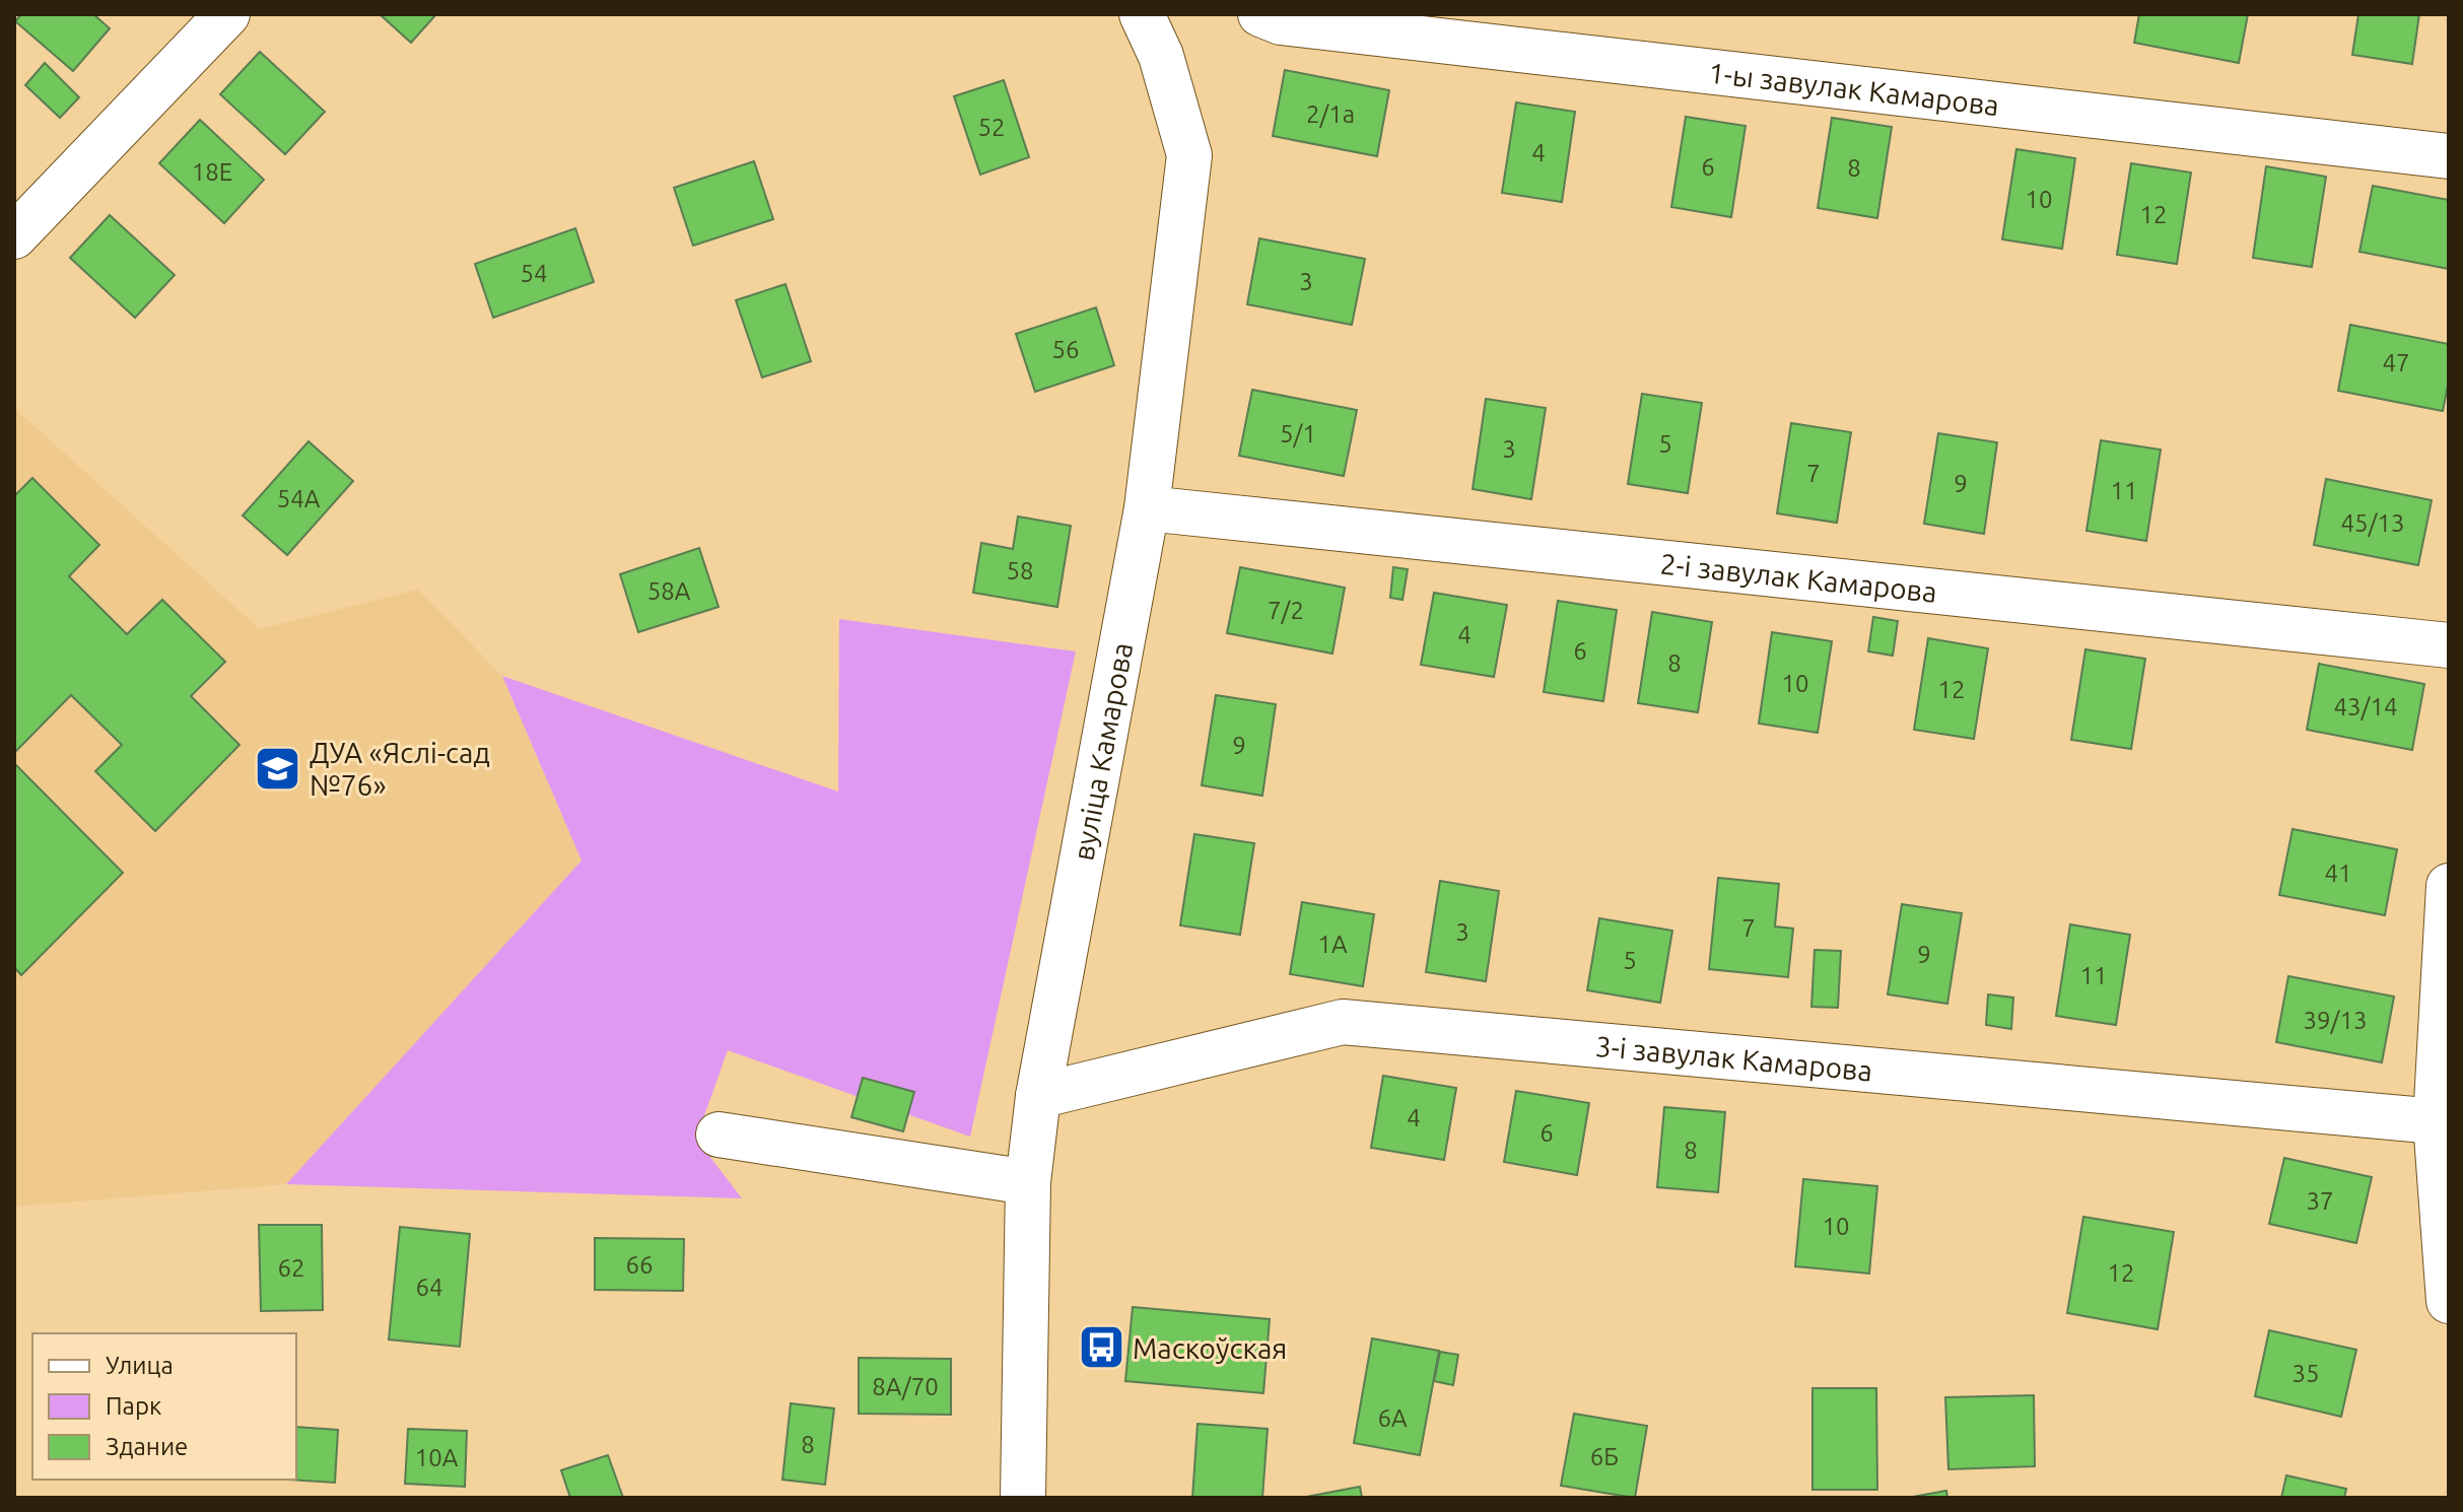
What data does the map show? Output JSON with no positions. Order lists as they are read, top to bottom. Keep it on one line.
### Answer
{"streets":{"street":["1-ы завулак Камарова","2-і завулак Камарова","вуліца Камарова","3-і завулак Камарова"]},"crossings":[["2-і завулак Камарова","вуліца Камарова"],["вуліца Камарова","3-і завулак Камарова"]],"places":{"school or university":["ДУА «Яслі-сад №76»"],"bus stop":["Маскоўская"]},"house_numbers":["2/1а","52","4","6","8","18Е","10","12","54","3","56","47","5/1","5","3","7","9","11","54А","45/13","58","58А","7/2","4","6","8","10","12","43/14","9","41","7","3","1А","9","5","11","39/13","4","6","8","37","10","66","62","12","64","35","8А/70","6А","8","6Б","10А"],"legend":["Улица","Парк","Здание"]}
